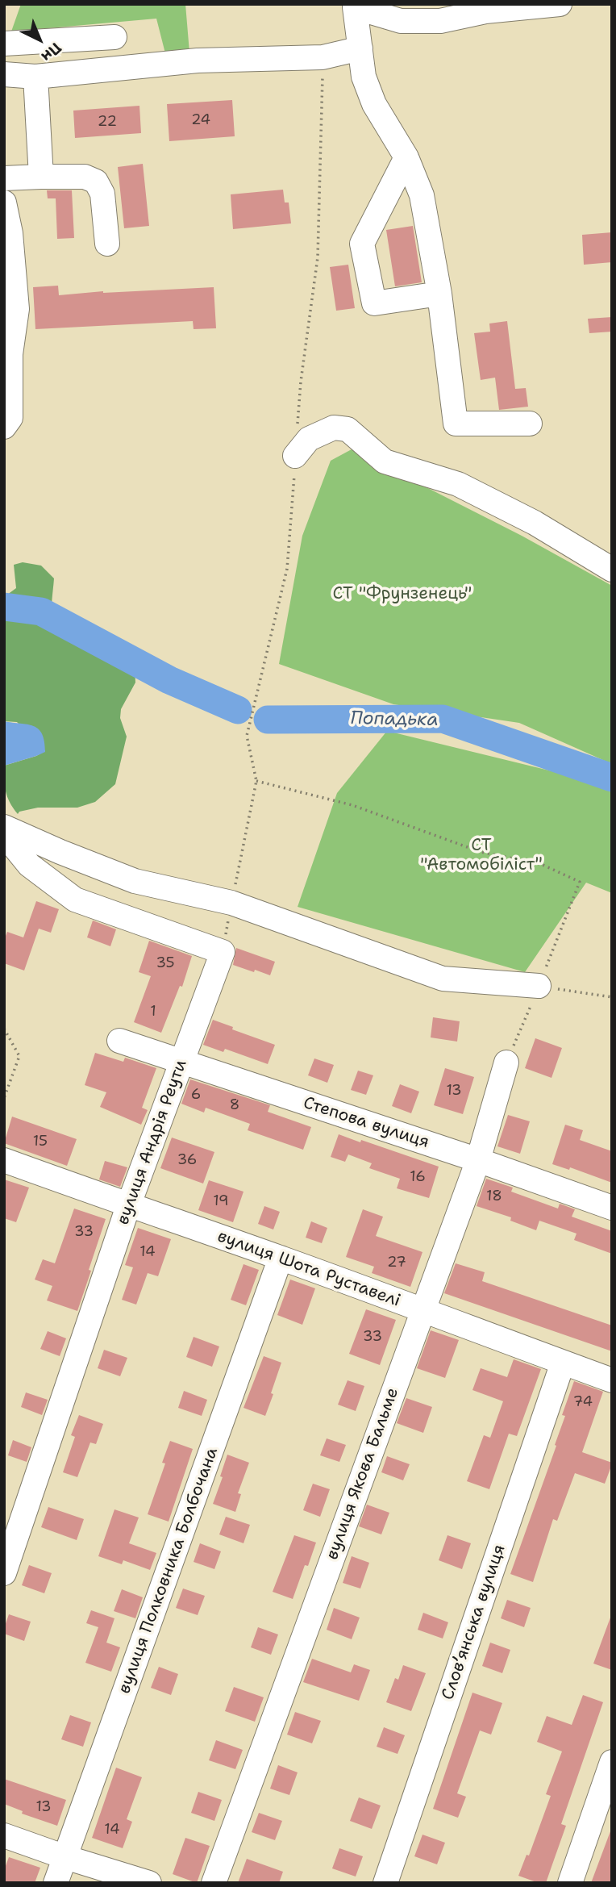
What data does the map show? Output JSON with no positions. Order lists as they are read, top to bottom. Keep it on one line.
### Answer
{"streets":{"street":["Степова вулиця","вулиця Андрія Реути","вулиця Шота Руставелі","вулиця Якова Бальме","вулиця Полковника Болбочана","Словʼянська вулиця"]},"crossings":[["Степова вулиця","вулиця Андрія Реути"],["Степова вулиця","вулиця Якова Бальме"],["вулиця Андрія Реути","вулиця Шота Руставелі"],["вулиця Шота Руставелі","вулиця Якова Бальме"],["вулиця Шота Руставелі","вулиця Полковника Болбочана"],["вулиця Шота Руставелі","Словʼянська вулиця"]],"water":["Попадька"],"parks":["СТ \"Фрунзенець\"","СТ \"Автомобіліст\""],"house_numbers":["24","22","35","1","13","6","8","15","36","16","18","19","33","14","27","33","74","13","14"],"north":"bottom right"}
